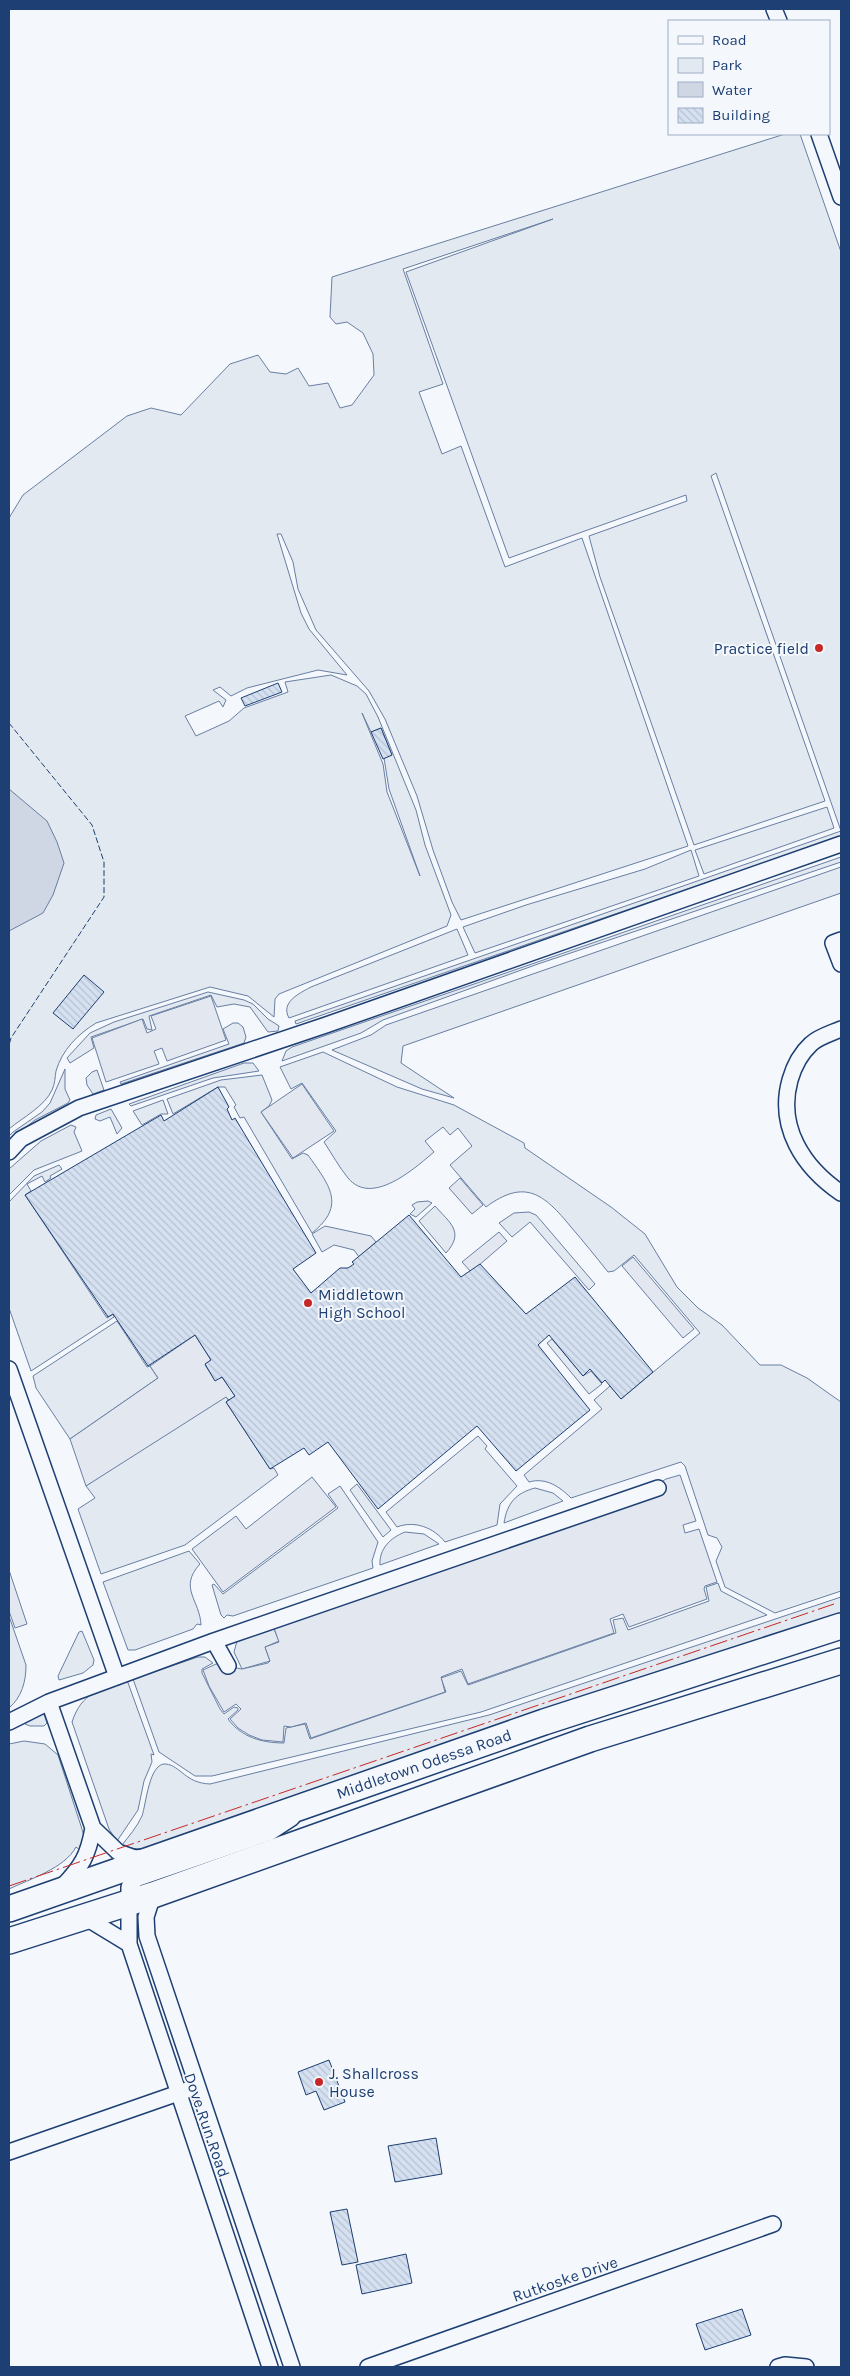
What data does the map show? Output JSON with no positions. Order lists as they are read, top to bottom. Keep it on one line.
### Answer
{"streets":{"main road":["Middletown Odessa Road"],"street":["Dove Run Road","Rutkoske Drive"]},"crossings":[["Middletown Odessa Road","Dove Run Road"]],"places":["Practice field","Middletown High School","J. Shallcross House"],"legend":["Road","Park","Water","Building"]}
